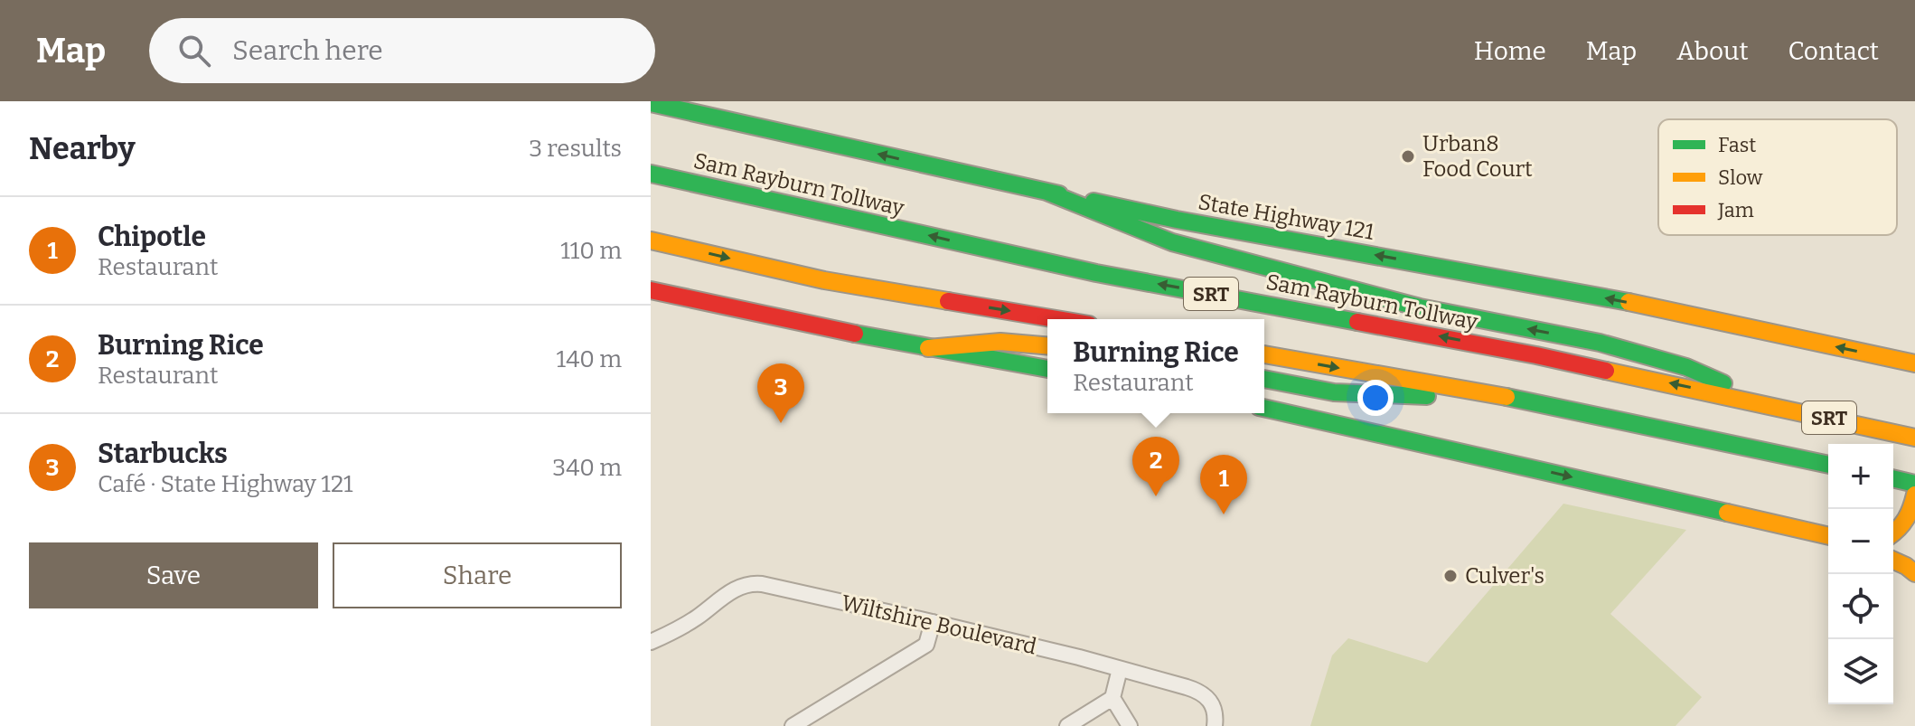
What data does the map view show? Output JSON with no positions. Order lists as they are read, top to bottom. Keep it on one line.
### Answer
{"streets":{"main road":["Sam Rayburn Tollway","State Highway 121","SRT"],"street":["Wiltshire Boulevard"]},"places":["Urban8 Food Court","Culver's"],"legend":["Fast","Slow","Jam"],"page":{"header":"Map","search":"Search here","nav":["Home","Map","About","Contact"],"heading":["Nearby","3 results"],"list":[{"mark":"1","name":"Chipotle","note":"Restaurant","value":"110 m"},{"mark":"2","name":"Burning Rice","note":"Restaurant","value":"140 m"},{"mark":"3","name":"Starbucks","note":"Café · State Highway 121","value":"340 m"}],"popup":["Burning Rice","Restaurant"],"pins":["3","2","1"],"map_buttons":["+","−"],"buttons":["Save","Share"]}}
